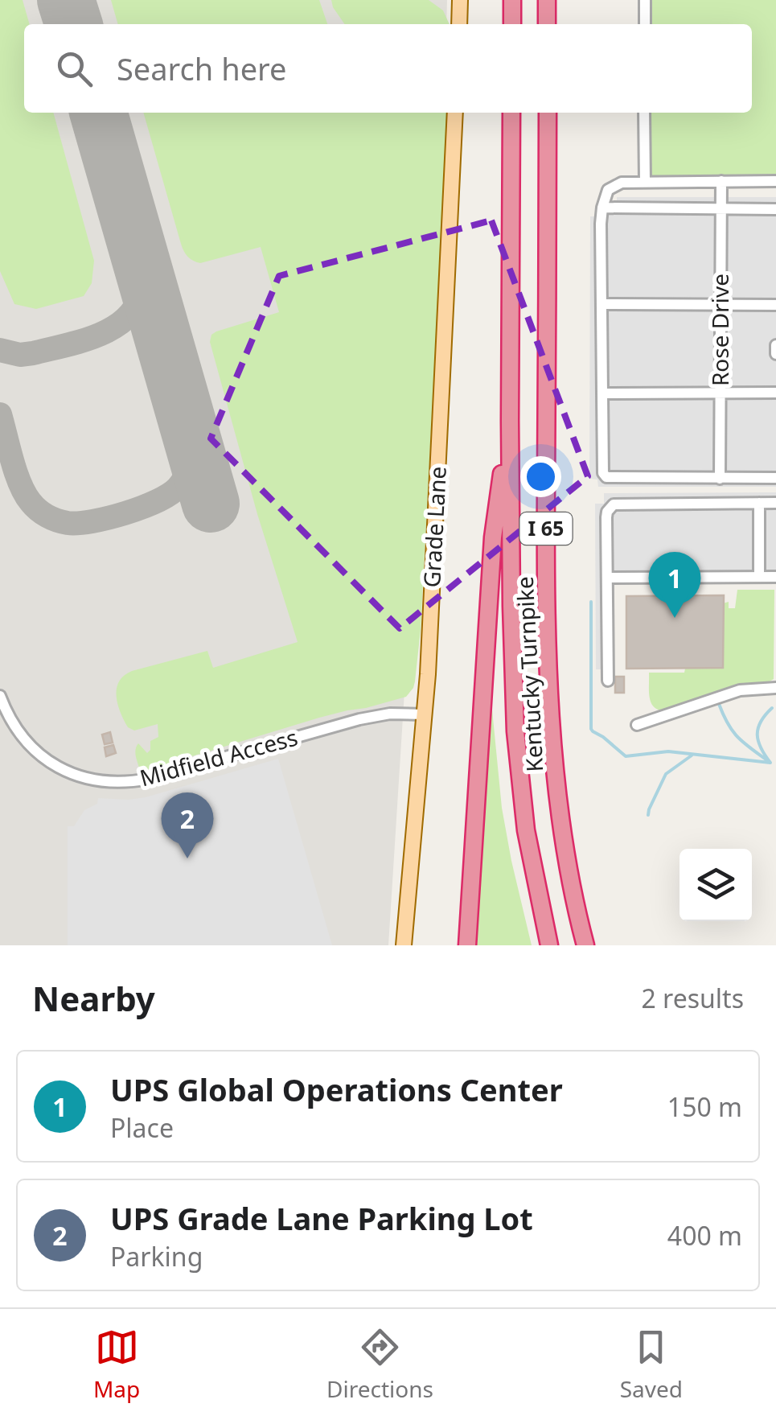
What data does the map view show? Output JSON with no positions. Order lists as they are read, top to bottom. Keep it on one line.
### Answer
{"streets":{"highway":["I 65","Kentucky Turnpike"],"main road":["Grade Lane"],"street":["Rose Drive","Midfield Access"]},"crossings":[["Grade Lane","Midfield Access"]],"page":{"search":"Search here","pins":["1","2"],"heading":["Nearby","2 results"],"list":[{"mark":"1","name":"UPS Global Operations Center","note":"Place","value":"150 m"},{"mark":"2","name":"UPS Grade Lane Parking Lot","note":"Parking","value":"400 m"}],"nav":["Map","Directions","Saved"]}}
